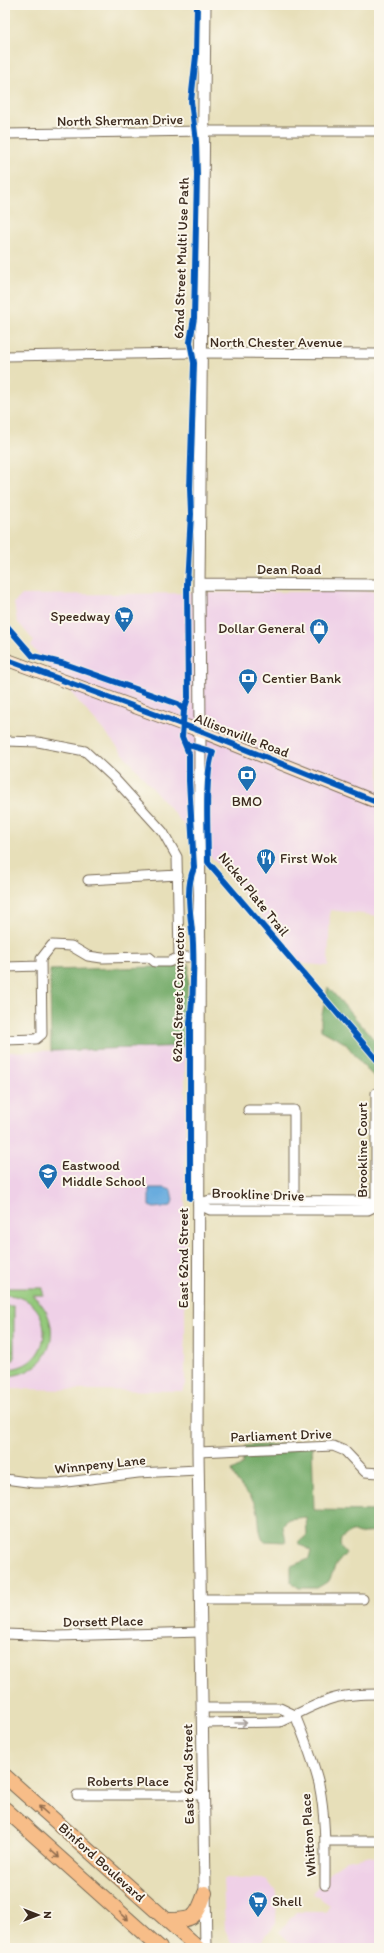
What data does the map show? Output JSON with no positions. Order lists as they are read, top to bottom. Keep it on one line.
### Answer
{"streets":{"main road":["Allisonville Road","Binford Boulevard"],"street":["North Sherman Drive","North Chester Avenue","Dean Road","Brookline Court","Brookline Drive","East 62nd Street","Parliament Drive","Winnpeny Lane","Dorsett Place","Roberts Place","Whitton Place"],"cycle path":["62nd Street Multi Use Path","Nickel Plate Trail"]},"crossings":[["North Sherman Drive","East 62nd Street"],["North Chester Avenue","East 62nd Street"],["Dean Road","East 62nd Street"],["Allisonville Road","East 62nd Street"],["Brookline Court","Brookline Drive"],["Brookline Drive","East 62nd Street"],["East 62nd Street","Parliament Drive"],["East 62nd Street","Winnpeny Lane"],["East 62nd Street","Dorsett Place"],["East 62nd Street","Roberts Place"]],"places":{"supermarket":["Speedway","Shell"],"shop":["Dollar General"],"bank":["Centier Bank","BMO"],"restaurant":["First Wok"],"school or university":["Eastwood Middle School"]},"north":"right"}
